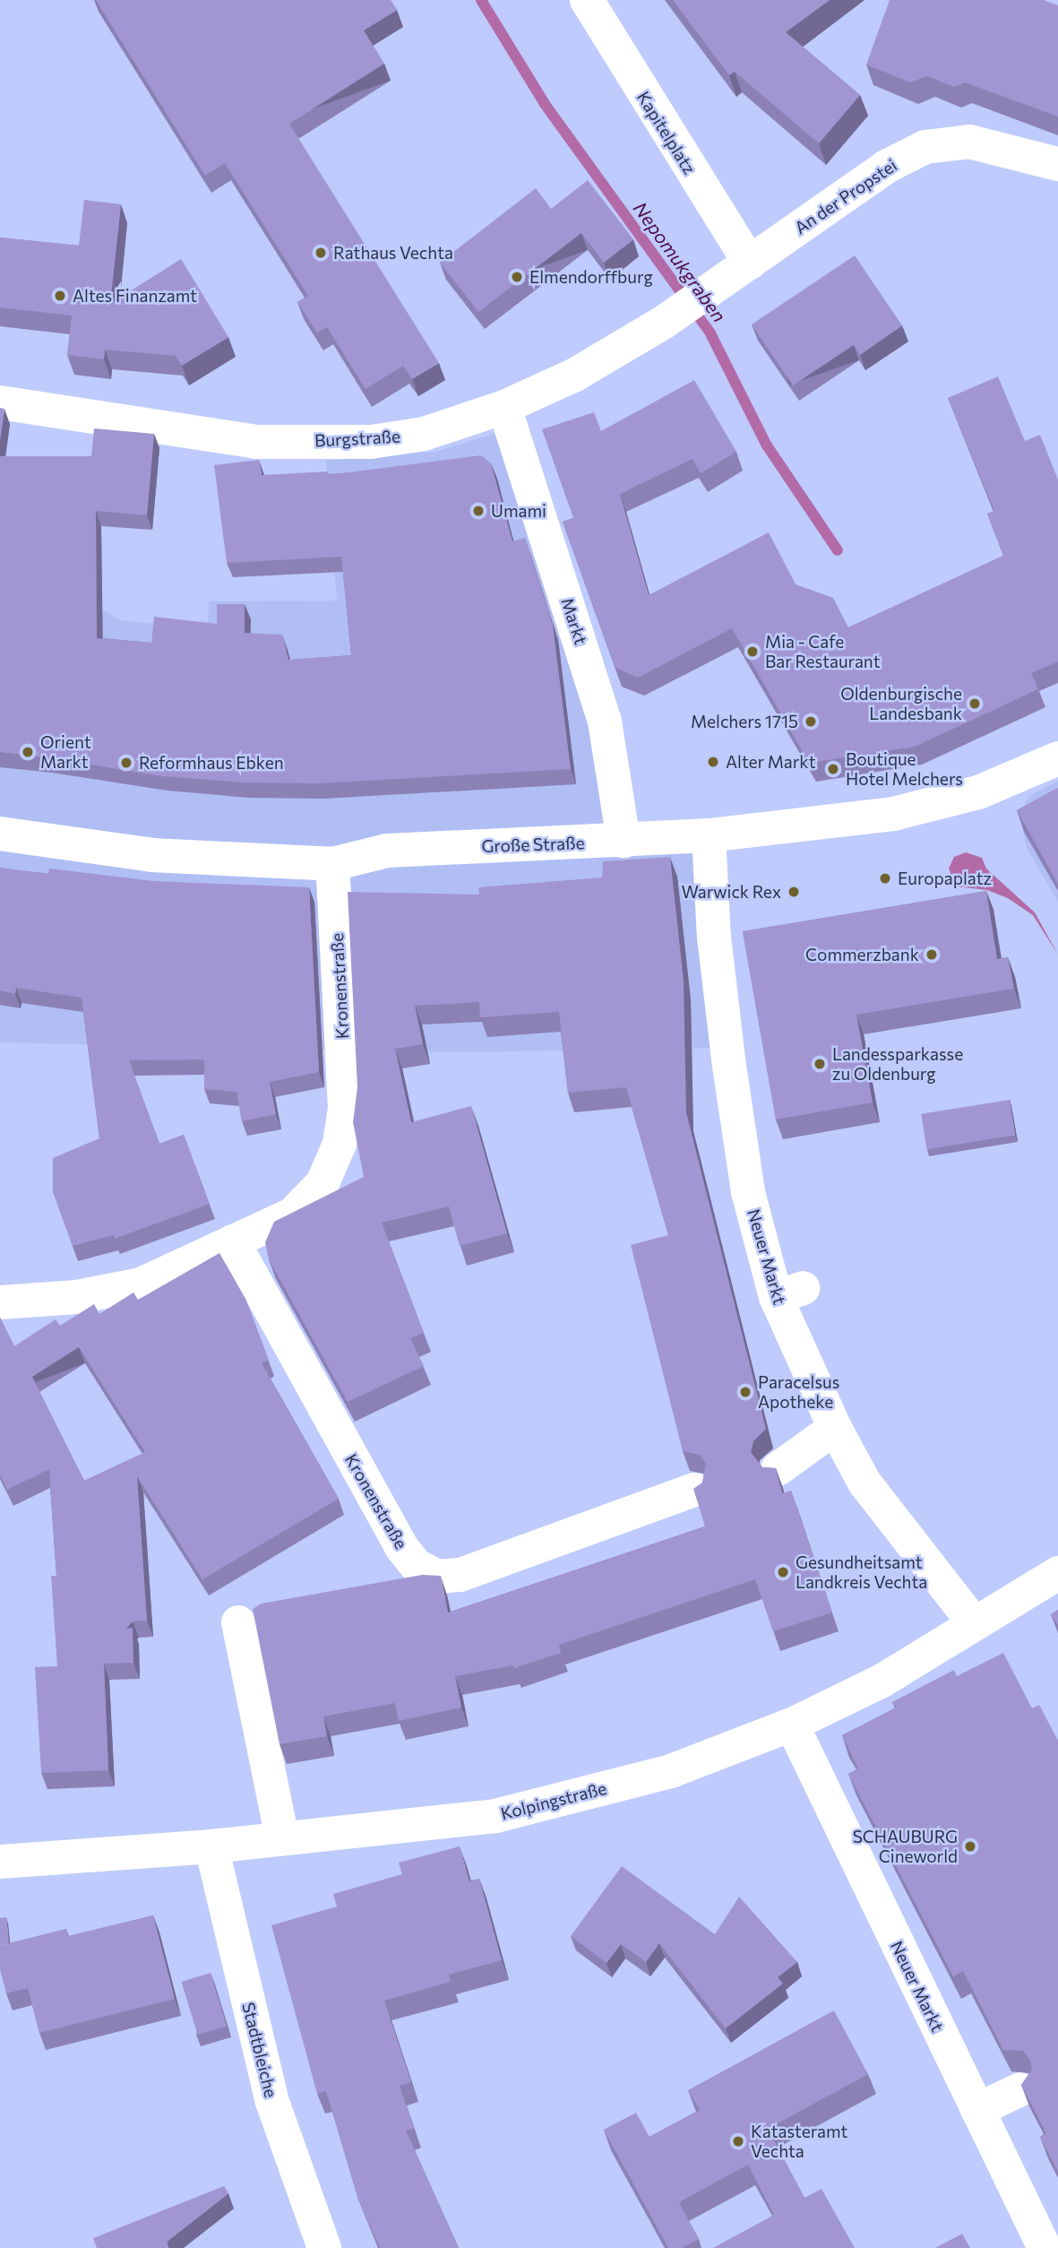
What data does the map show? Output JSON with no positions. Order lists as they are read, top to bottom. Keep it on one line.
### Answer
{"streets":{"street":["Kapitelplatz","An der Propstei","Burgstraße","Markt","Große Straße","Kronenstraße","Neuer Markt","Kolpingstraße","Stadtbleiche"]},"crossings":[["Kapitelplatz","An der Propstei"],["Kapitelplatz","Burgstraße"],["An der Propstei","Burgstraße"],["Burgstraße","Markt"],["Markt","Große Straße"],["Große Straße","Kronenstraße"],["Große Straße","Neuer Markt"],["Neuer Markt","Kolpingstraße"],["Kolpingstraße","Stadtbleiche"]],"water":["Nepomukgraben"],"places":["Rathaus Vechta","Elmendorffburg","Altes Finanzamt","Umami","Mia - Cafe Bar Restaurant","Oldenburgische Landesbank","Melchers 1715","Orient Markt","Alter Markt","Reformhaus Ebken","Boutique Hotel Melchers","Europaplatz","Warwick Rex","Commerzbank","Landessparkasse zu Oldenburg","Paracelsus Apotheke","Gesundheitsamt Landkreis Vechta","SCHAUBURG Cineworld","Katasteramt Vechta"]}
